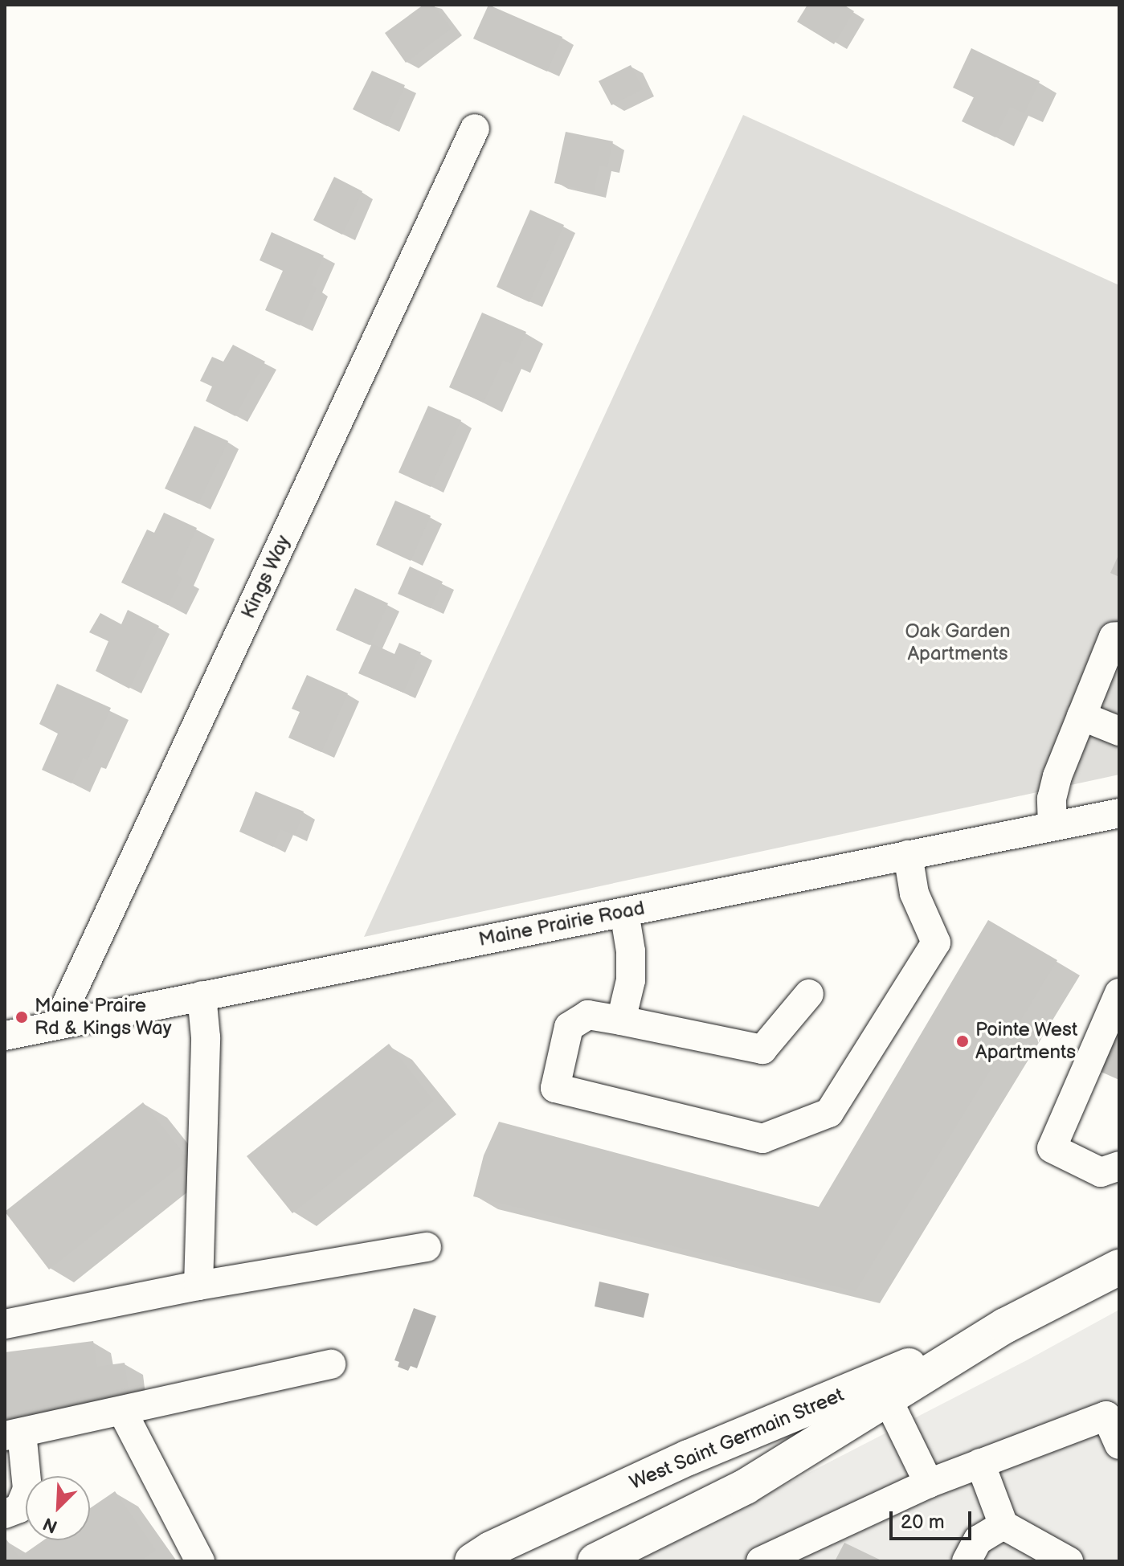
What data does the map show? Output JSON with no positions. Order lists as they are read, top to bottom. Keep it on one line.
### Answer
{"streets":{"main road":["West Saint Germain Street"],"street":["Kings Way","Maine Prairie Road"]},"crossings":[["Kings Way","Maine Prairie Road"]],"parks":["Oak Garden Apartments"],"places":["Maine Praire Rd & Kings Way","Pointe West Apartments"],"scale_bar":"20 m","north":"bottom left"}
